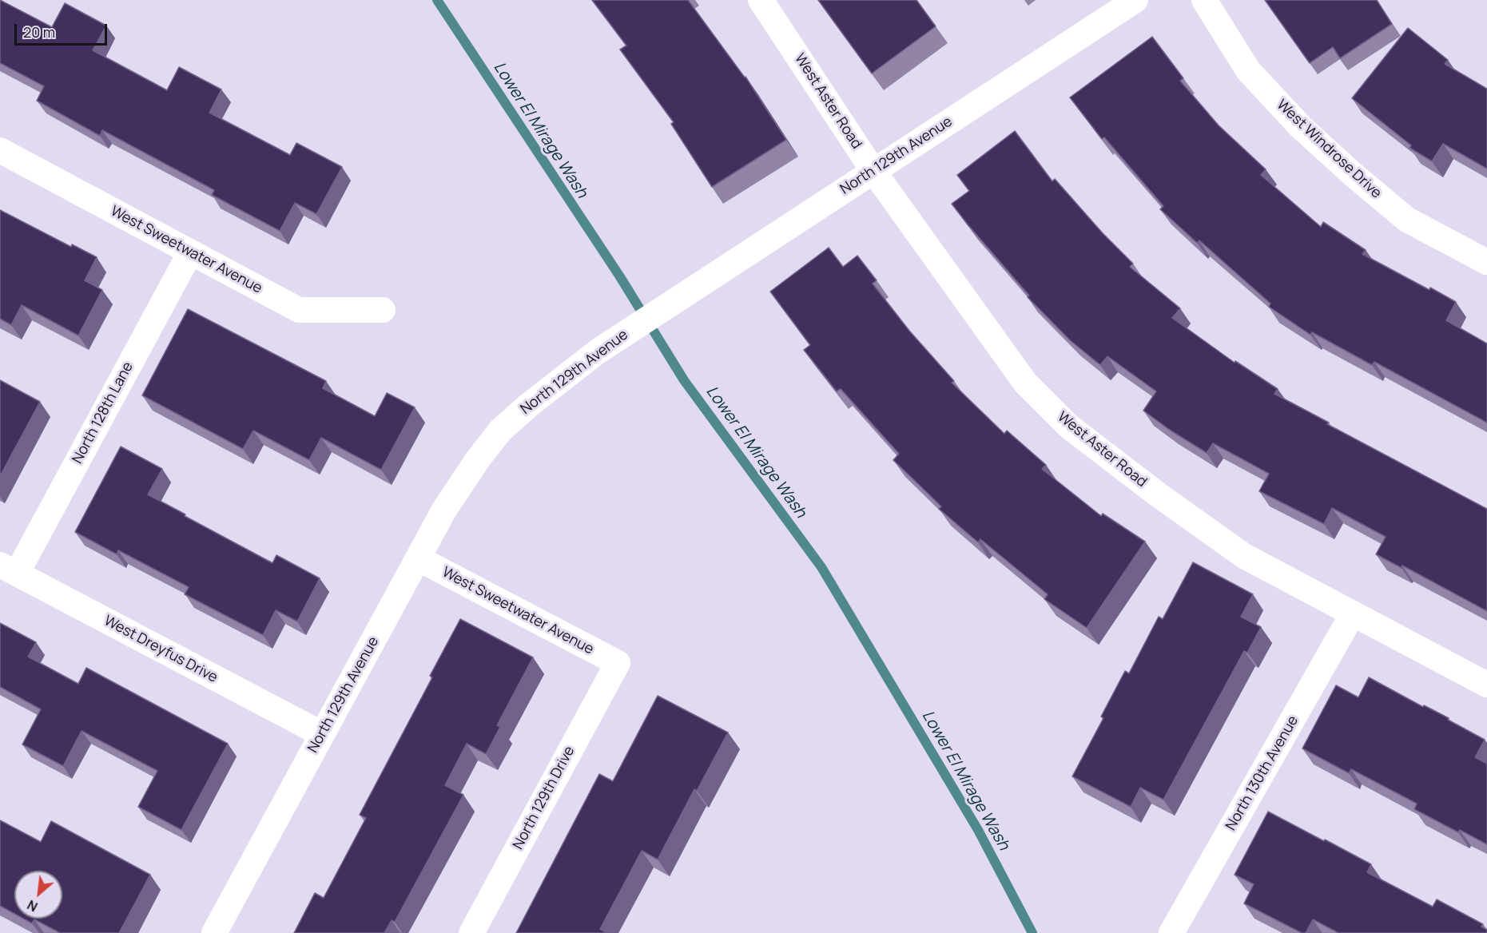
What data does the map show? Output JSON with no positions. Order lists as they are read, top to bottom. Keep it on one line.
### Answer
{"streets":{"street":["West Aster Road","West Windrose Drive","North 129th Avenue","West Sweetwater Avenue","North 128th Lane","West Dreyfus Drive","North 130th Avenue","North 129th Drive"]},"crossings":[["West Aster Road","North 129th Avenue"],["West Aster Road","North 130th Avenue"],["North 129th Avenue","West Sweetwater Avenue"],["North 129th Avenue","West Dreyfus Drive"],["West Sweetwater Avenue","North 128th Lane"],["West Sweetwater Avenue","North 129th Drive"],["North 128th Lane","West Dreyfus Drive"]],"water":["Lower El Mirage Wash"],"scale_bar":"20 m","north":"bottom left"}
